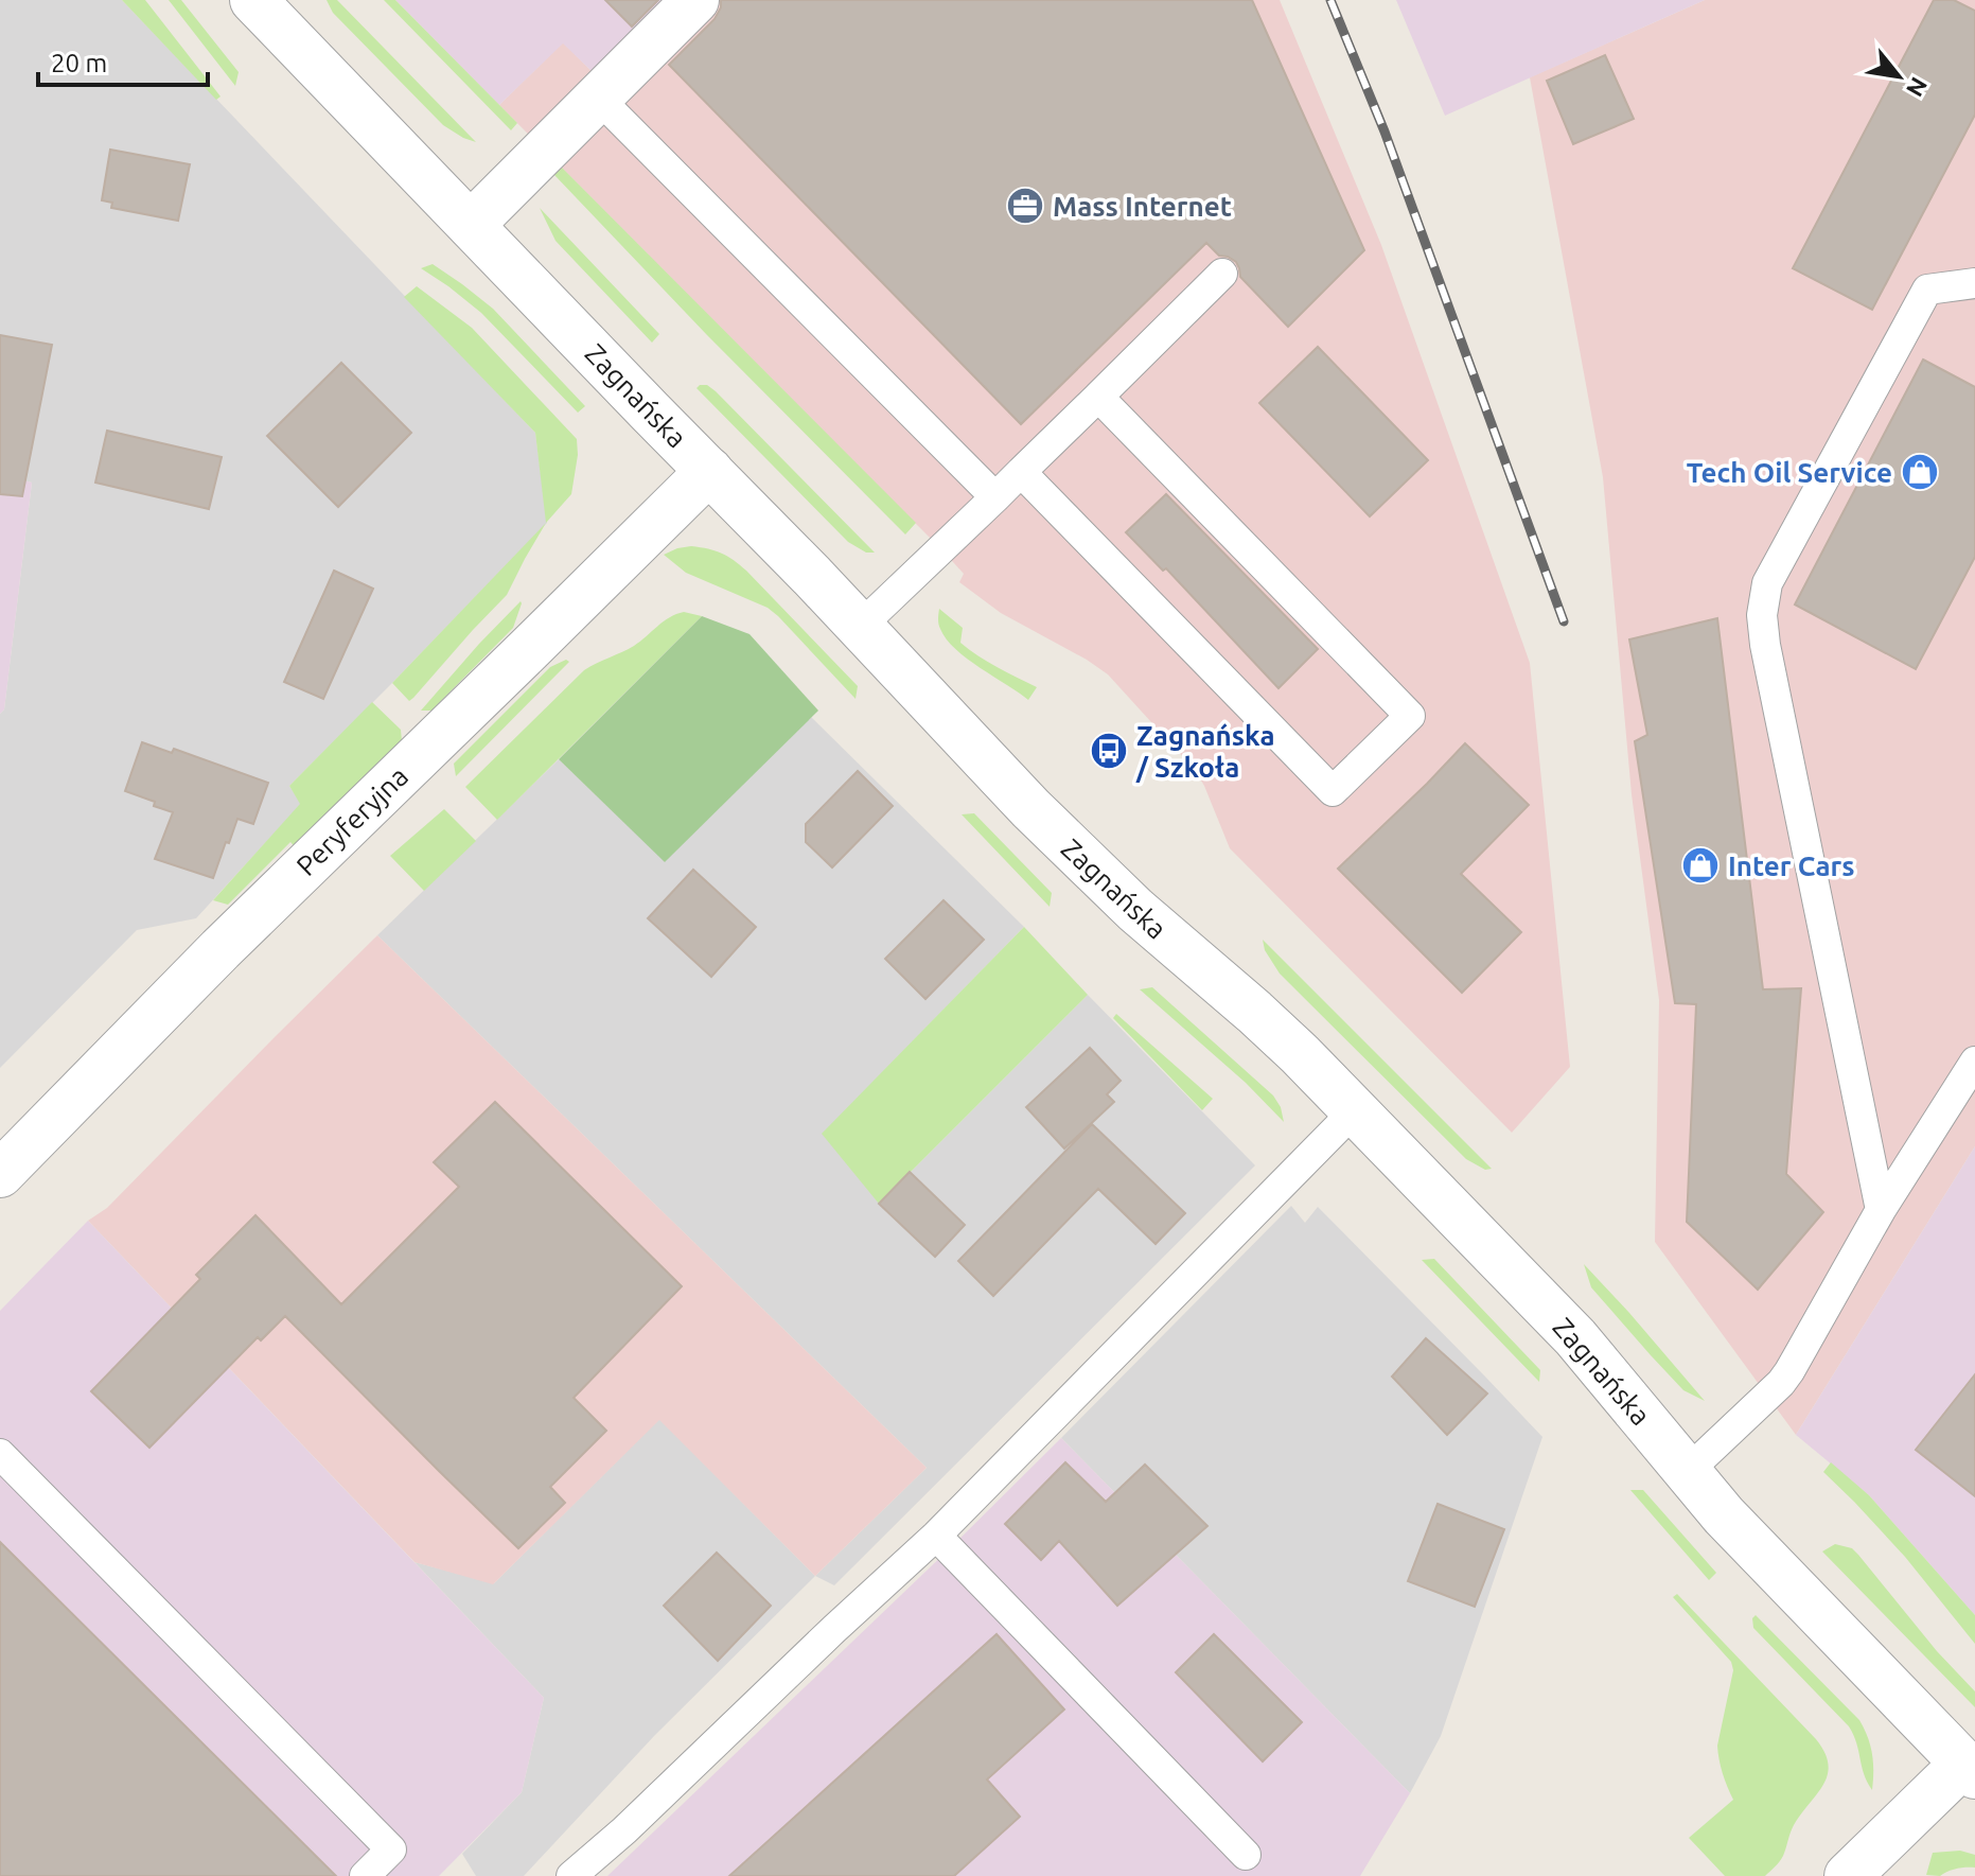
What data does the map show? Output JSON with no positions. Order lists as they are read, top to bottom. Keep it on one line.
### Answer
{"streets":{"street":["Zagnańska","Peryferyjna"]},"crossings":[["Zagnańska","Peryferyjna"]],"places":{"office":["Mass Internet"],"shop":["Tech Oil Service","Inter Cars"],"bus stop":["Zagnańska / Szkoła"]},"scale_bar":"20 m","north":"bottom right"}
